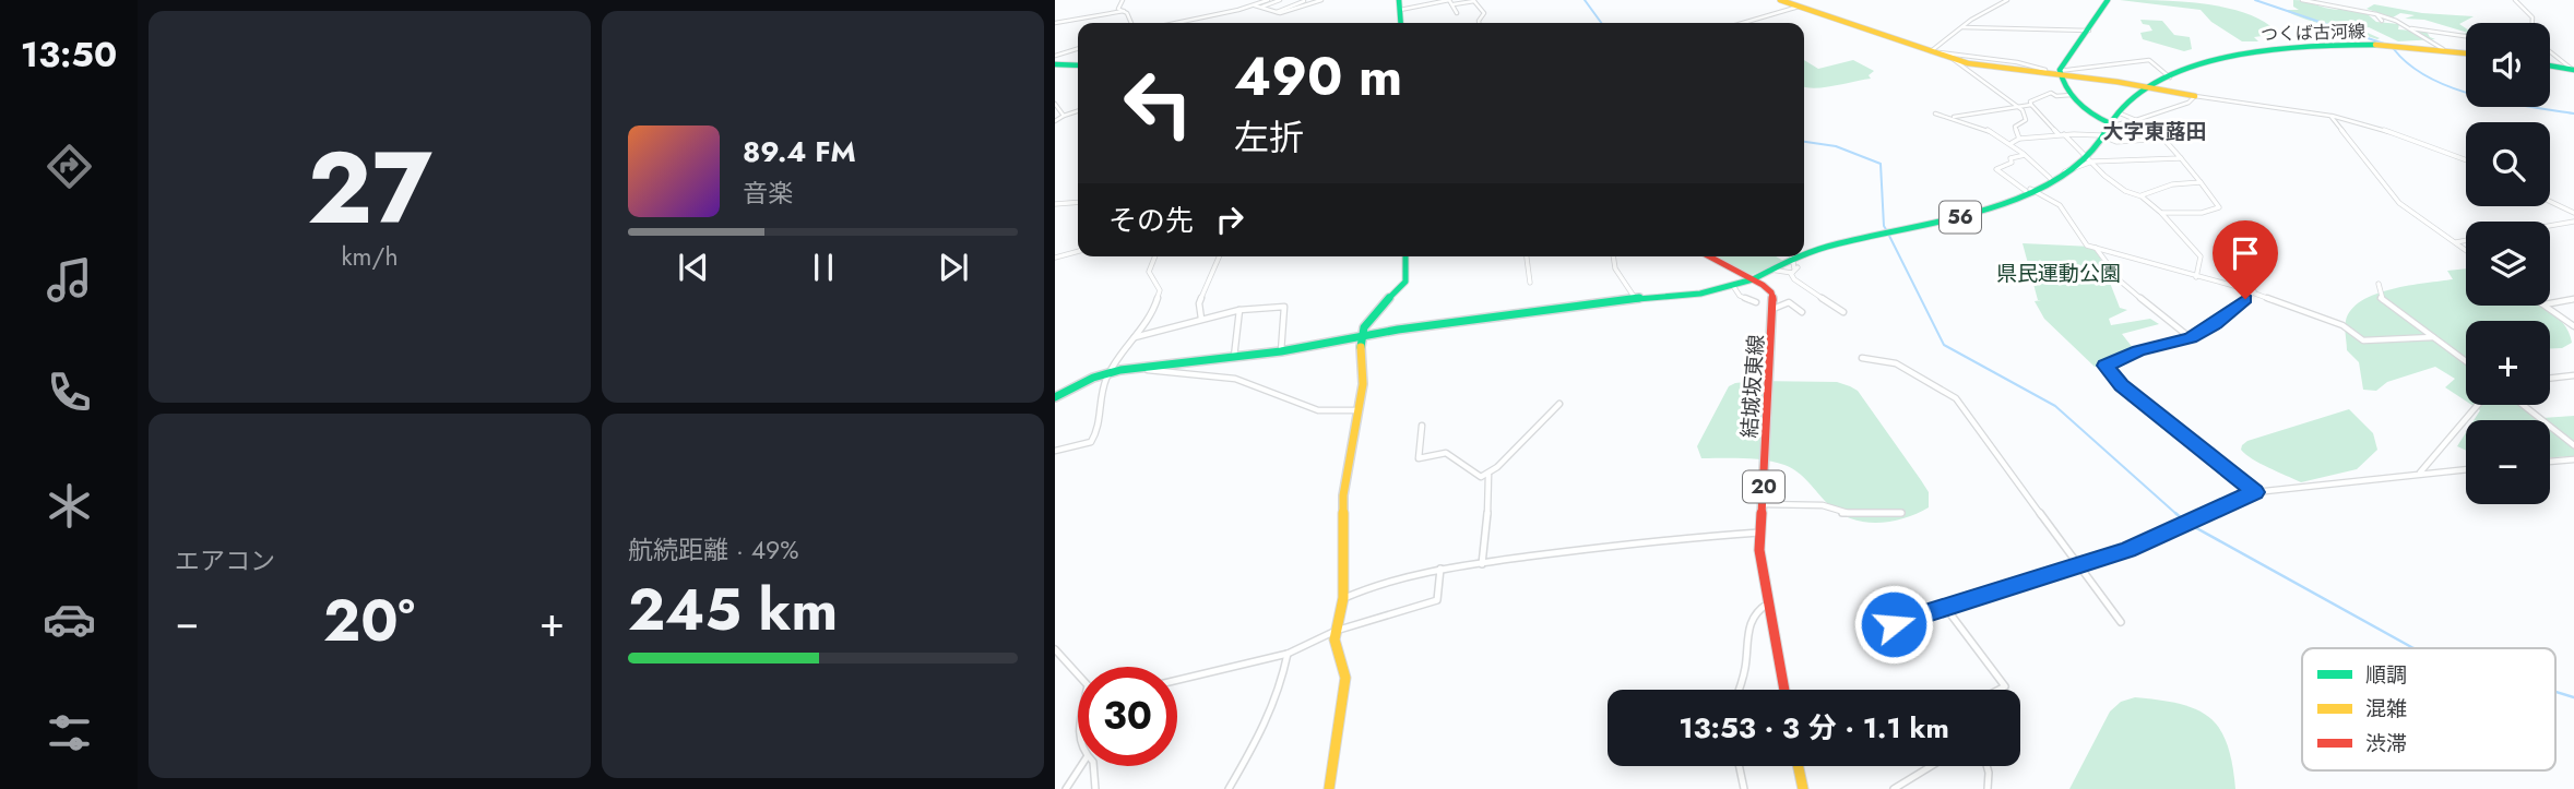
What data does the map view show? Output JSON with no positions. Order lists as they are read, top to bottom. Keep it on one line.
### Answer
{"streets":{"street":["つくば古河線","56","結城坂東線","20"]},"crossings":[["つくば古河線","結城坂東線"]],"districts":["大字東蕗田"],"parks":["県民運動公園"],"legend":["順調","混雑","渋滞"],"page":{"tabs":"13:50","tile":[["27","km/h"],"エアコン",["航続距離 · 49%","245 km"]],"map_buttons":["+","−"],"turn":["490 m","左折"],"song":["89.4 FM","音楽"],"then":"その先","heat":["−","20°","+"],"limit":"30","trip":"13:53 · 3 分 · 1.1 km"}}
